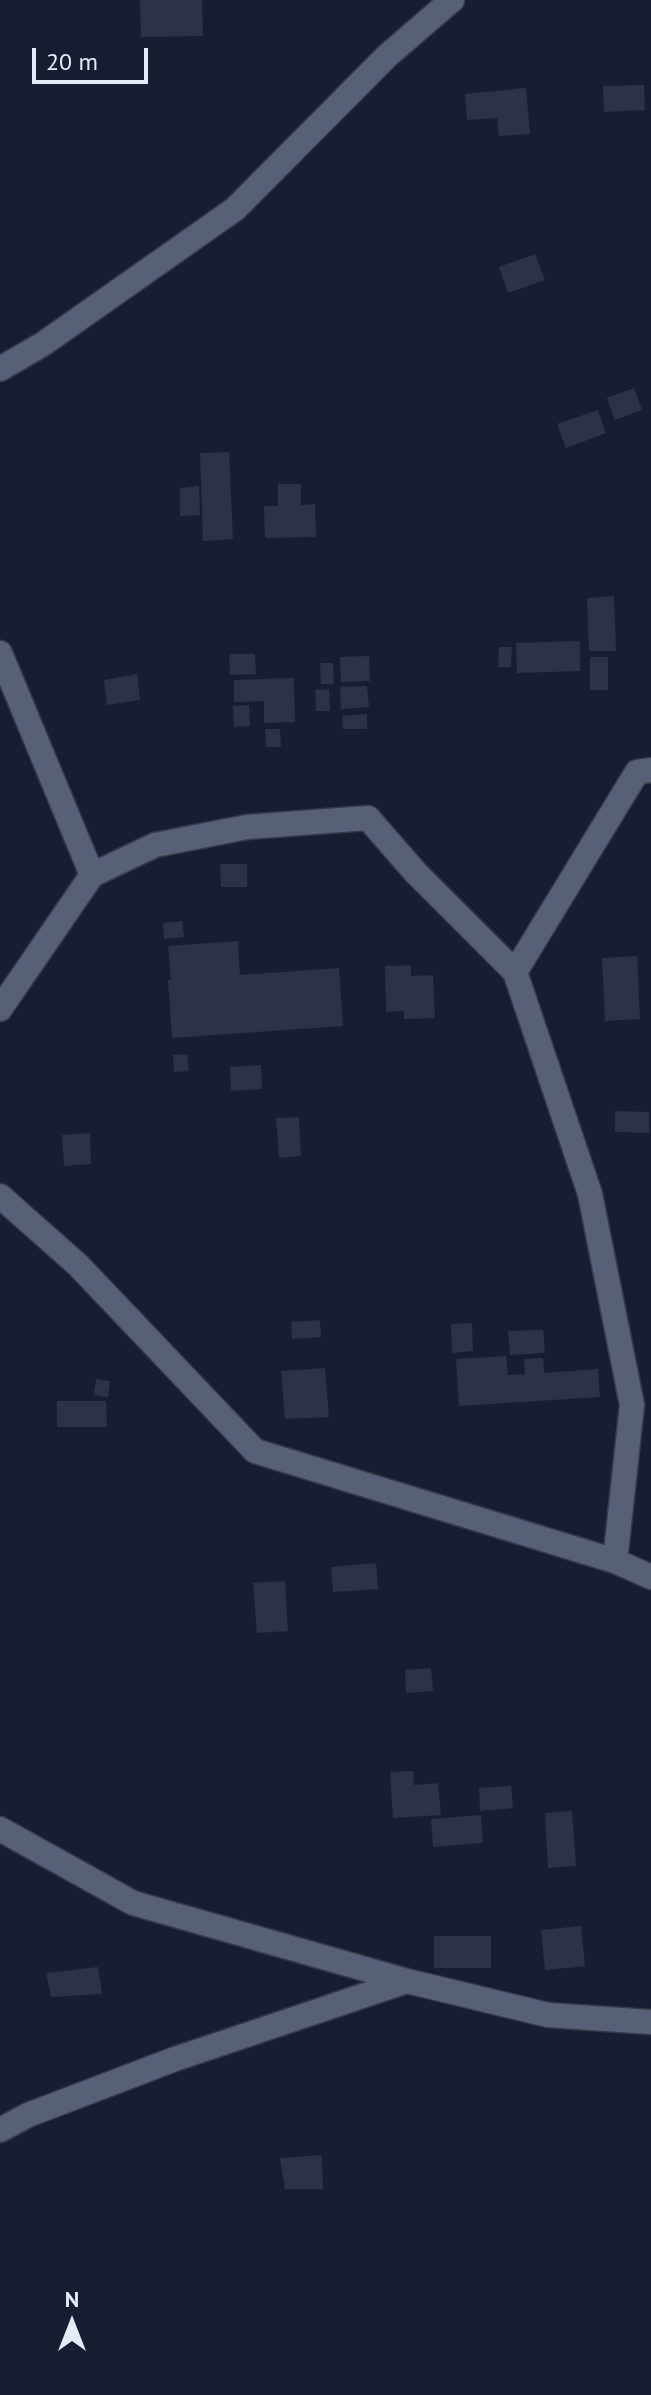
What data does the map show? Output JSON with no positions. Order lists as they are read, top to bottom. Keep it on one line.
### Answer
{"scale_bar":"20 m","north":"top"}
